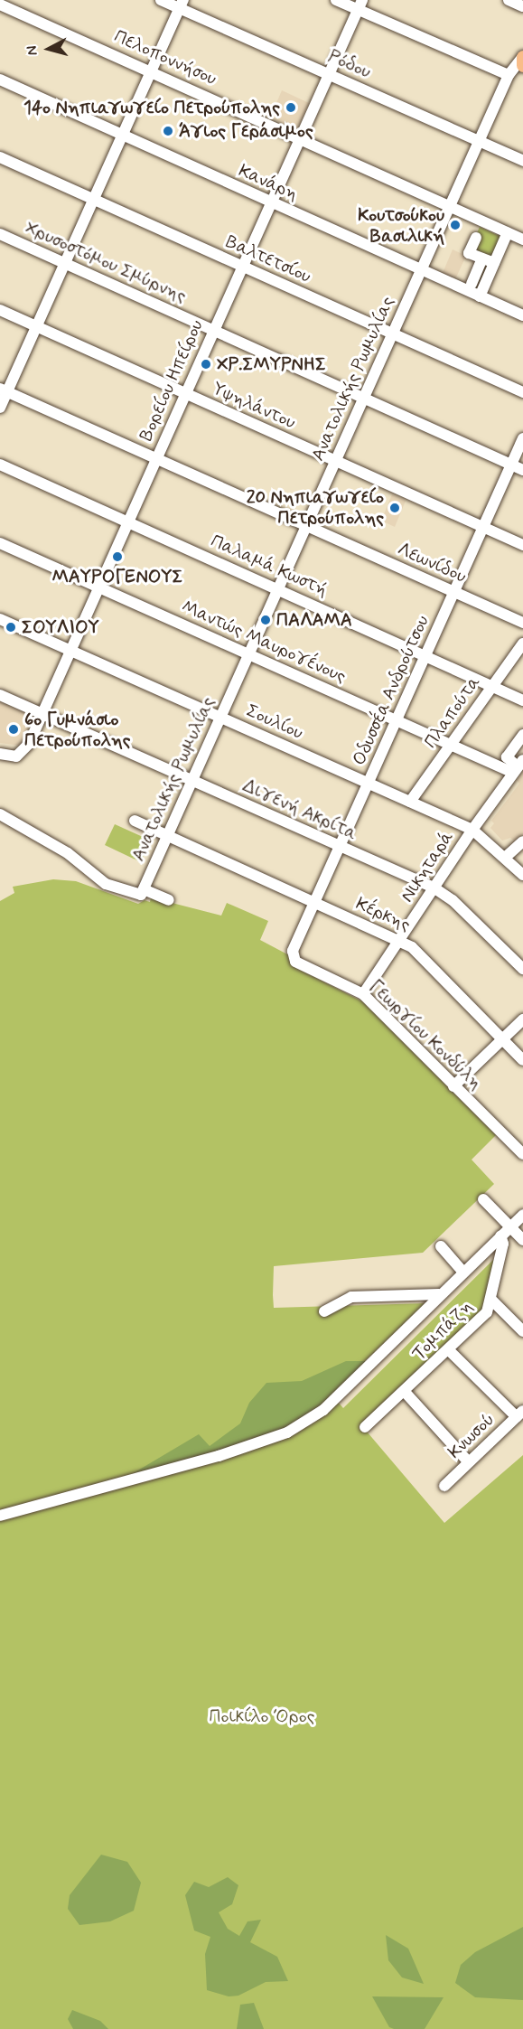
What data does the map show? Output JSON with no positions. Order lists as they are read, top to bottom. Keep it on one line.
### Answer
{"streets":{"street":["Πελοποννήσου","Ρόδου","Κανάρη","Βαλτετσίου","Χρυσοστόμου Σμύρνης","Ανατολικής Ρωμυλίας","Βορείου Ηπείρου","Υψηλάντου","Λεωνίδου","Παλαμά Κωστή","Μαντώς Μαυρογένους","Οδυσσέα Ανδρούτσου","Πλαπούτα","Σουλίου","Διγενή Ακρίτα","Νικηταρά","Κέρκης","Γεωργίου Κονδύλη","Τομπάζη","Κνωσού"]},"crossings":[["Πελοποννήσου","Ανατολικής Ρωμυλίας"],["Πελοποννήσου","Βορείου Ηπείρου"],["Ρόδου","Ανατολικής Ρωμυλίας"],["Ρόδου","Βορείου Ηπείρου"],["Κανάρη","Ανατολικής Ρωμυλίας"],["Κανάρη","Βορείου Ηπείρου"],["Βαλτετσίου","Ανατολικής Ρωμυλίας"],["Βαλτετσίου","Βορείου Ηπείρου"],["Χρυσοστόμου Σμύρνης","Ανατολικής Ρωμυλίας"],["Χρυσοστόμου Σμύρνης","Βορείου Ηπείρου"],["Χρυσοστόμου Σμύρνης","Οδυσσέα Ανδρούτσου"],["Ανατολικής Ρωμυλίας","Υψηλάντου"],["Ανατολικής Ρωμυλίας","Λεωνίδου"],["Ανατολικής Ρωμυλίας","Παλαμά Κωστή"],["Ανατολικής Ρωμυλίας","Μαντώς Μαυρογένους"],["Ανατολικής Ρωμυλίας","Σουλίου"],["Ανατολικής Ρωμυλίας","Διγενή Ακρίτα"],["Ανατολικής Ρωμυλίας","Κέρκης"],["Βορείου Ηπείρου","Υψηλάντου"],["Βορείου Ηπείρου","Λεωνίδου"],["Βορείου Ηπείρου","Παλαμά Κωστή"],["Βορείου Ηπείρου","Μαντώς Μαυρογένους"],["Βορείου Ηπείρου","Σουλίου"],["Βορείου Ηπείρου","Διγενή Ακρίτα"],["Υψηλάντου","Οδυσσέα Ανδρούτσου"],["Λεωνίδου","Οδυσσέα Ανδρούτσου"],["Παλαμά Κωστή","Οδυσσέα Ανδρούτσου"],["Παλαμά Κωστή","Πλαπούτα"],["Μαντώς Μαυρογένους","Οδυσσέα Ανδρούτσου"],["Μαντώς Μαυρογένους","Πλαπούτα"],["Μαντώς Μαυρογένους","Νικηταρά"],["Οδυσσέα Ανδρούτσου","Σουλίου"],["Οδυσσέα Ανδρούτσου","Διγενή Ακρίτα"],["Οδυσσέα Ανδρούτσου","Κέρκης"],["Οδυσσέα Ανδρούτσου","Γεωργίου Κονδύλη"],["Πλαπούτα","Σουλίου"],["Σουλίου","Νικηταρά"],["Διγενή Ακρίτα","Νικηταρά"],["Νικηταρά","Κέρκης"],["Νικηταρά","Γεωργίου Κονδύλη"]],"parks":["Ποικίλο Όρος"],"places":["14ο Νηπιαγωγείο Πετρούπολης","Άγιος Γεράσιμος","Κουτσούκου Βασιλική","ΧΡ.ΣΜΥΡΝΗΣ","20 Νηπιαγωγείο Πετρούπολης","ΜΑΥΡΟΓΕΝΟΥΣ","ΠΑΛΑΜΑ","ΣΟΥΛΙΟΥ","6ο Γυμνάσιο Πετρούπολης"],"north":"left"}
